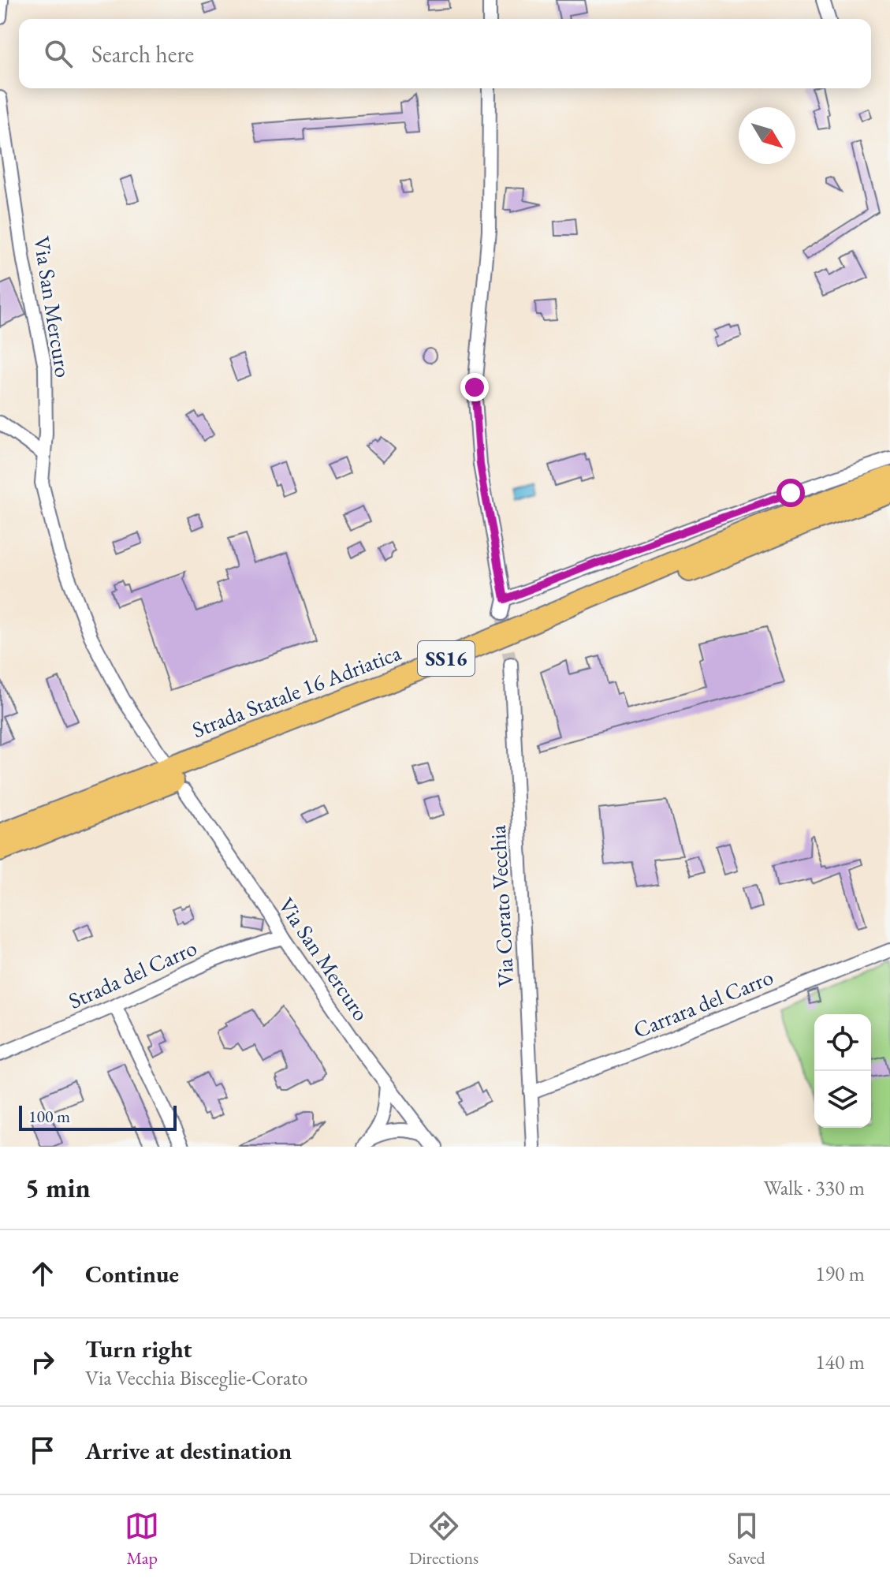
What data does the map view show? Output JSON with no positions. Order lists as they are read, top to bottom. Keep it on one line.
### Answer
{"streets":{"highway":["SS16","Strada Statale 16 Adriatica"],"street":["Via San Mercuro","Via Corato Vecchia","Strada del Carro","Carrara del Carro"]},"crossings":[["Via San Mercuro","Strada del Carro"],["Via Corato Vecchia","Carrara del Carro"]],"scale_bar":"100 m","north":"bottom right","page":{"search":"Search here","scale":"100 m","heading":["5 min","Walk · 330 m"],"list":[["Continue","190 m"],["Turn right","Via Vecchia Bisceglie-Corato","140 m"],"Arrive at destination"],"nav":["Map","Directions","Saved"]}}
